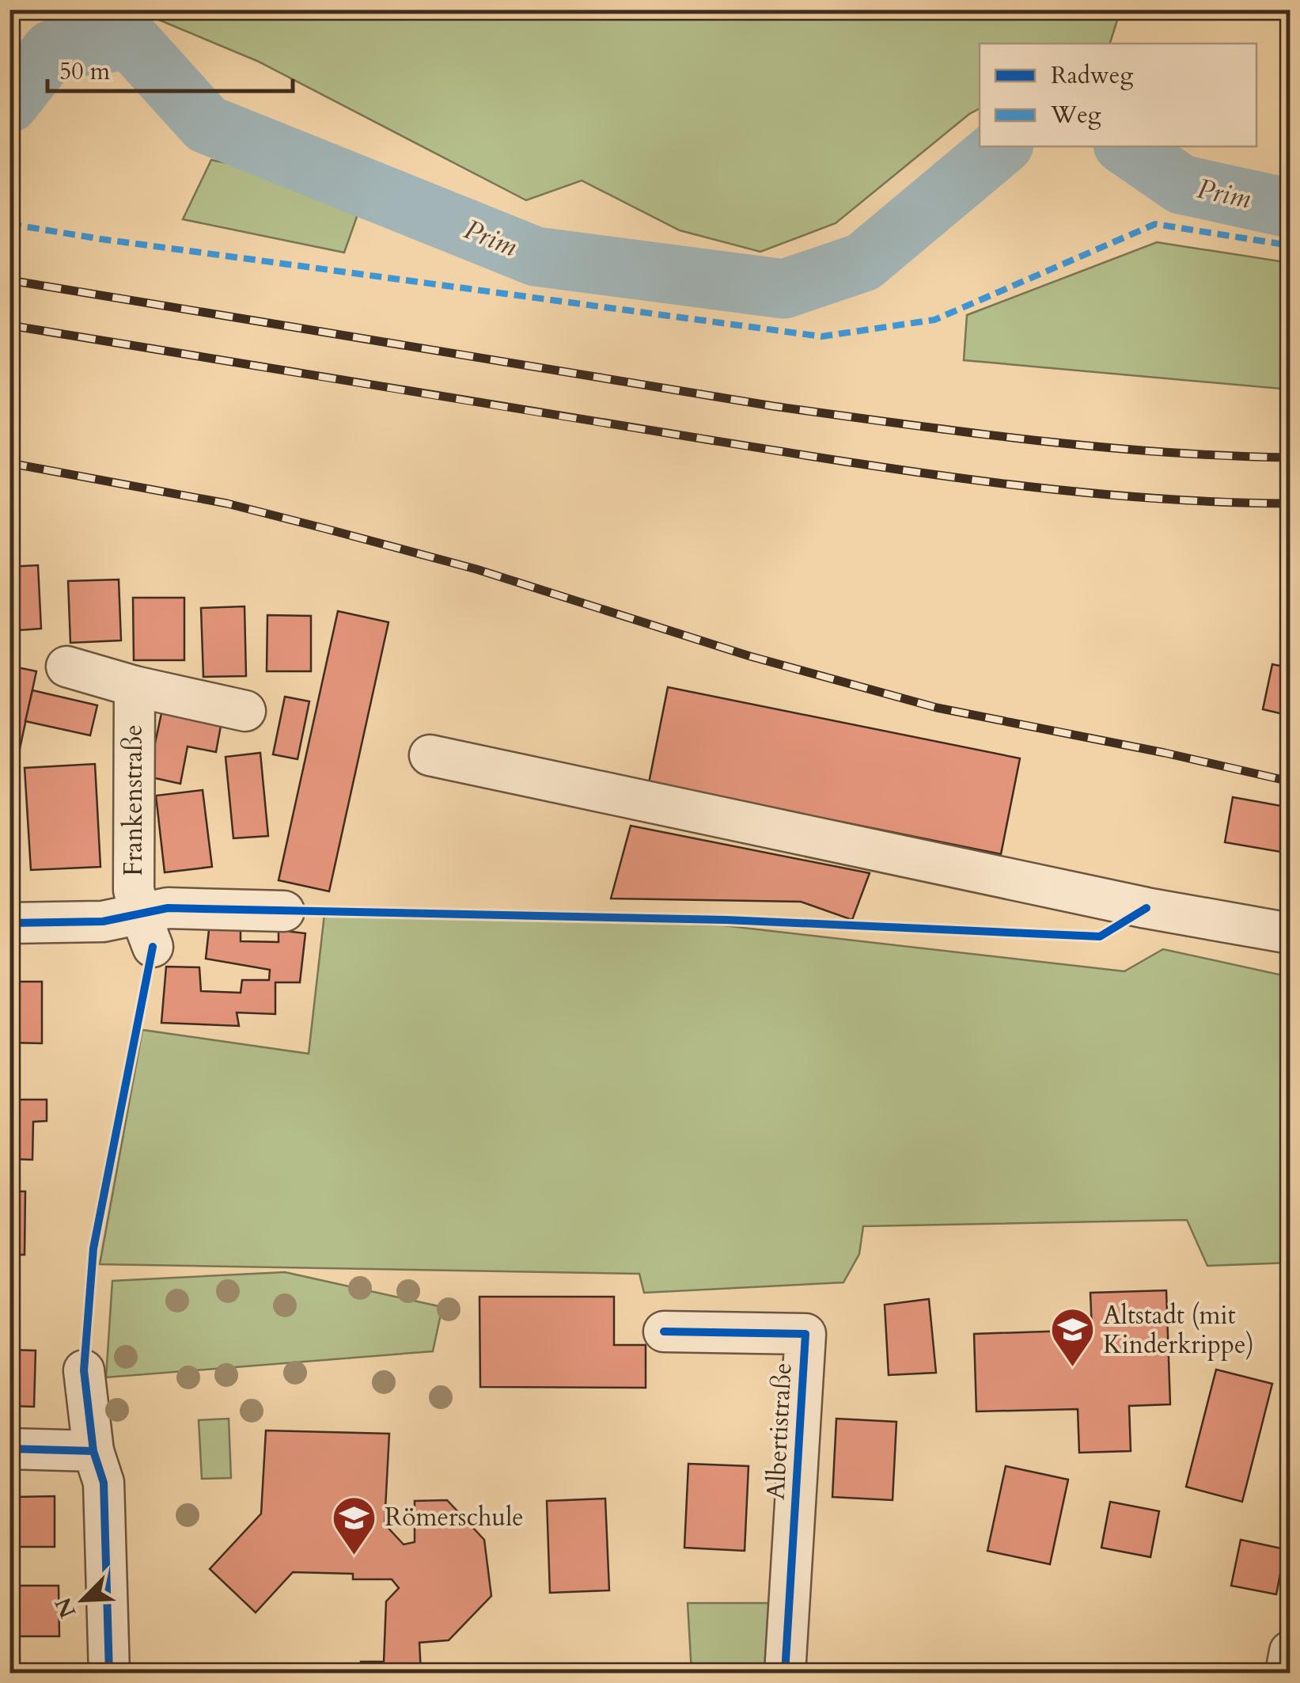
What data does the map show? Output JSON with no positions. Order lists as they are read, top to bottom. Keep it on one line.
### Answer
{"streets":{"street":["Frankenstraße","Albertistraße"]},"water":["Prim"],"places":{"school or university":["Altstadt (mit Kinderkrippe)","Römerschule"]},"legend":["Radweg","Weg"],"scale_bar":"50 m","north":"bottom left"}
